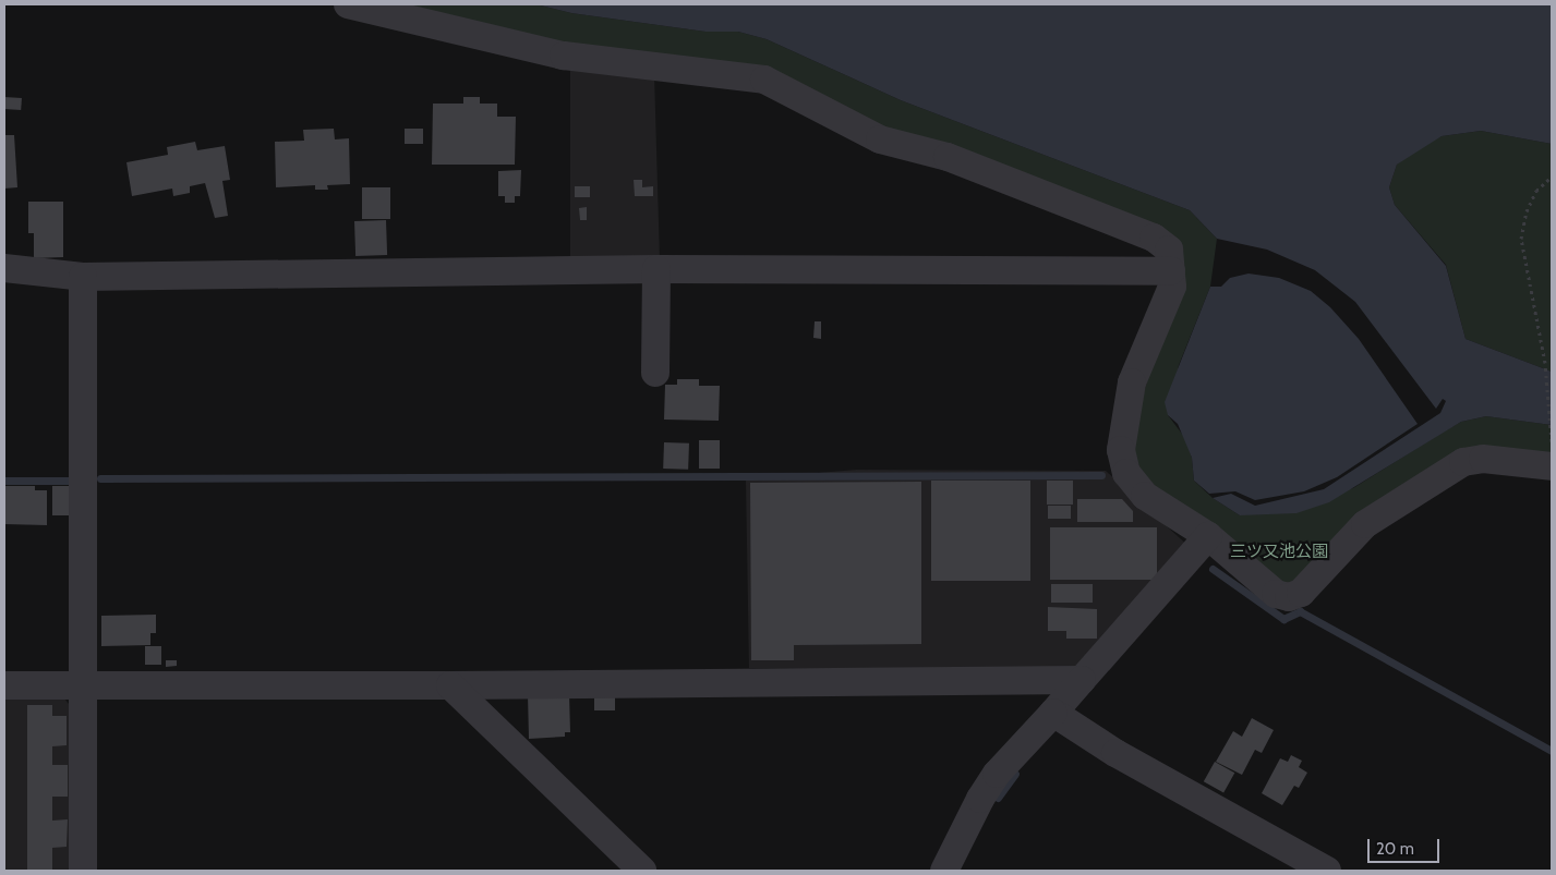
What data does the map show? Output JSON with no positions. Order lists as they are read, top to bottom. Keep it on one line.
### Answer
{"parks":["三ツ又池公園"],"scale_bar":"20 m"}
